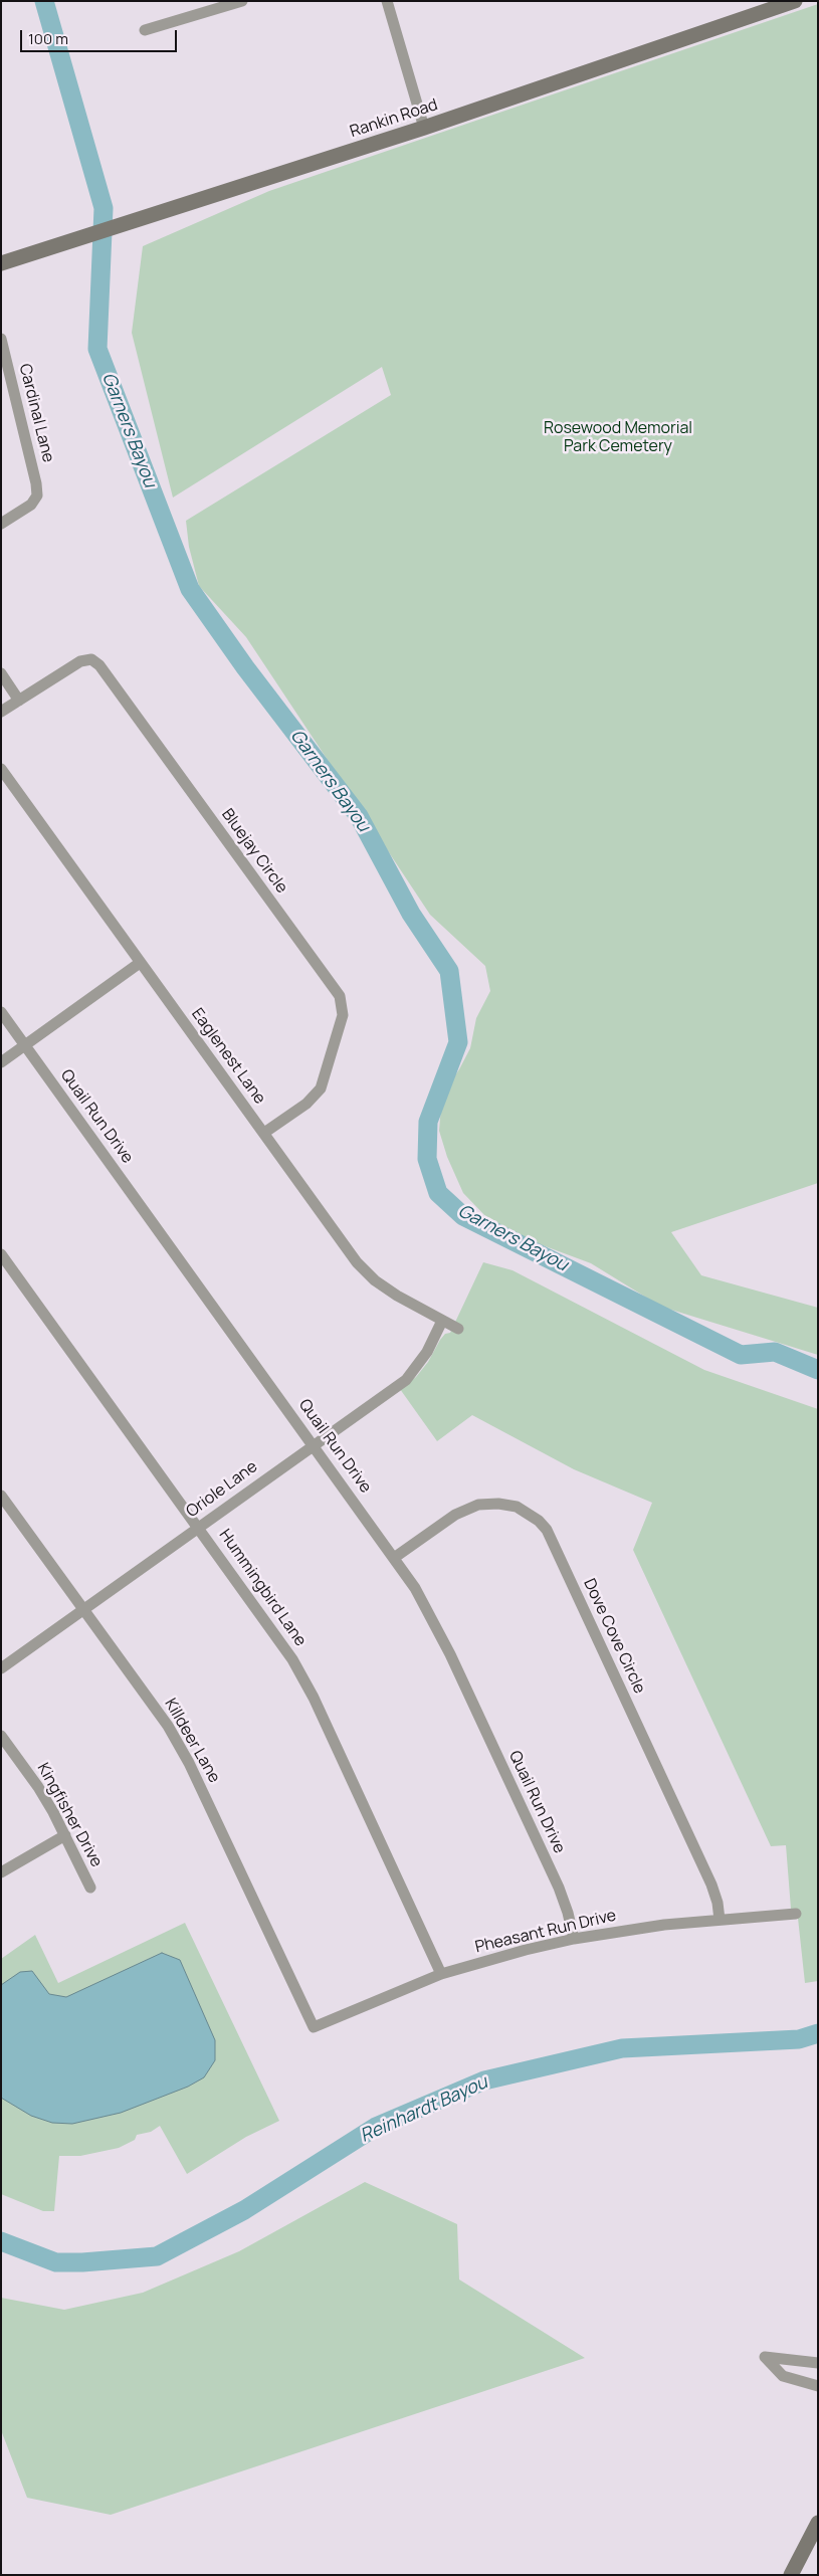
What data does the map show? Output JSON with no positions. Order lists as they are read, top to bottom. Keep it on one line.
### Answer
{"streets":{"street":["Rankin Road","Cardinal Lane","Bluejay Circle","Eaglenest Lane","Quail Run Drive","Oriole Lane","Hummingbird Lane","Dove Cove Circle","Killdeer Lane","Kingfisher Drive","Pheasant Run Drive"]},"crossings":[["Bluejay Circle","Eaglenest Lane"],["Eaglenest Lane","Oriole Lane"],["Quail Run Drive","Oriole Lane"],["Quail Run Drive","Dove Cove Circle"],["Quail Run Drive","Pheasant Run Drive"],["Oriole Lane","Hummingbird Lane"],["Oriole Lane","Killdeer Lane"],["Hummingbird Lane","Pheasant Run Drive"],["Dove Cove Circle","Pheasant Run Drive"],["Killdeer Lane","Pheasant Run Drive"]],"water":["Garners Bayou","Reinhardt Bayou"],"parks":["Rosewood Memorial Park Cemetery"],"scale_bar":"100 m"}
